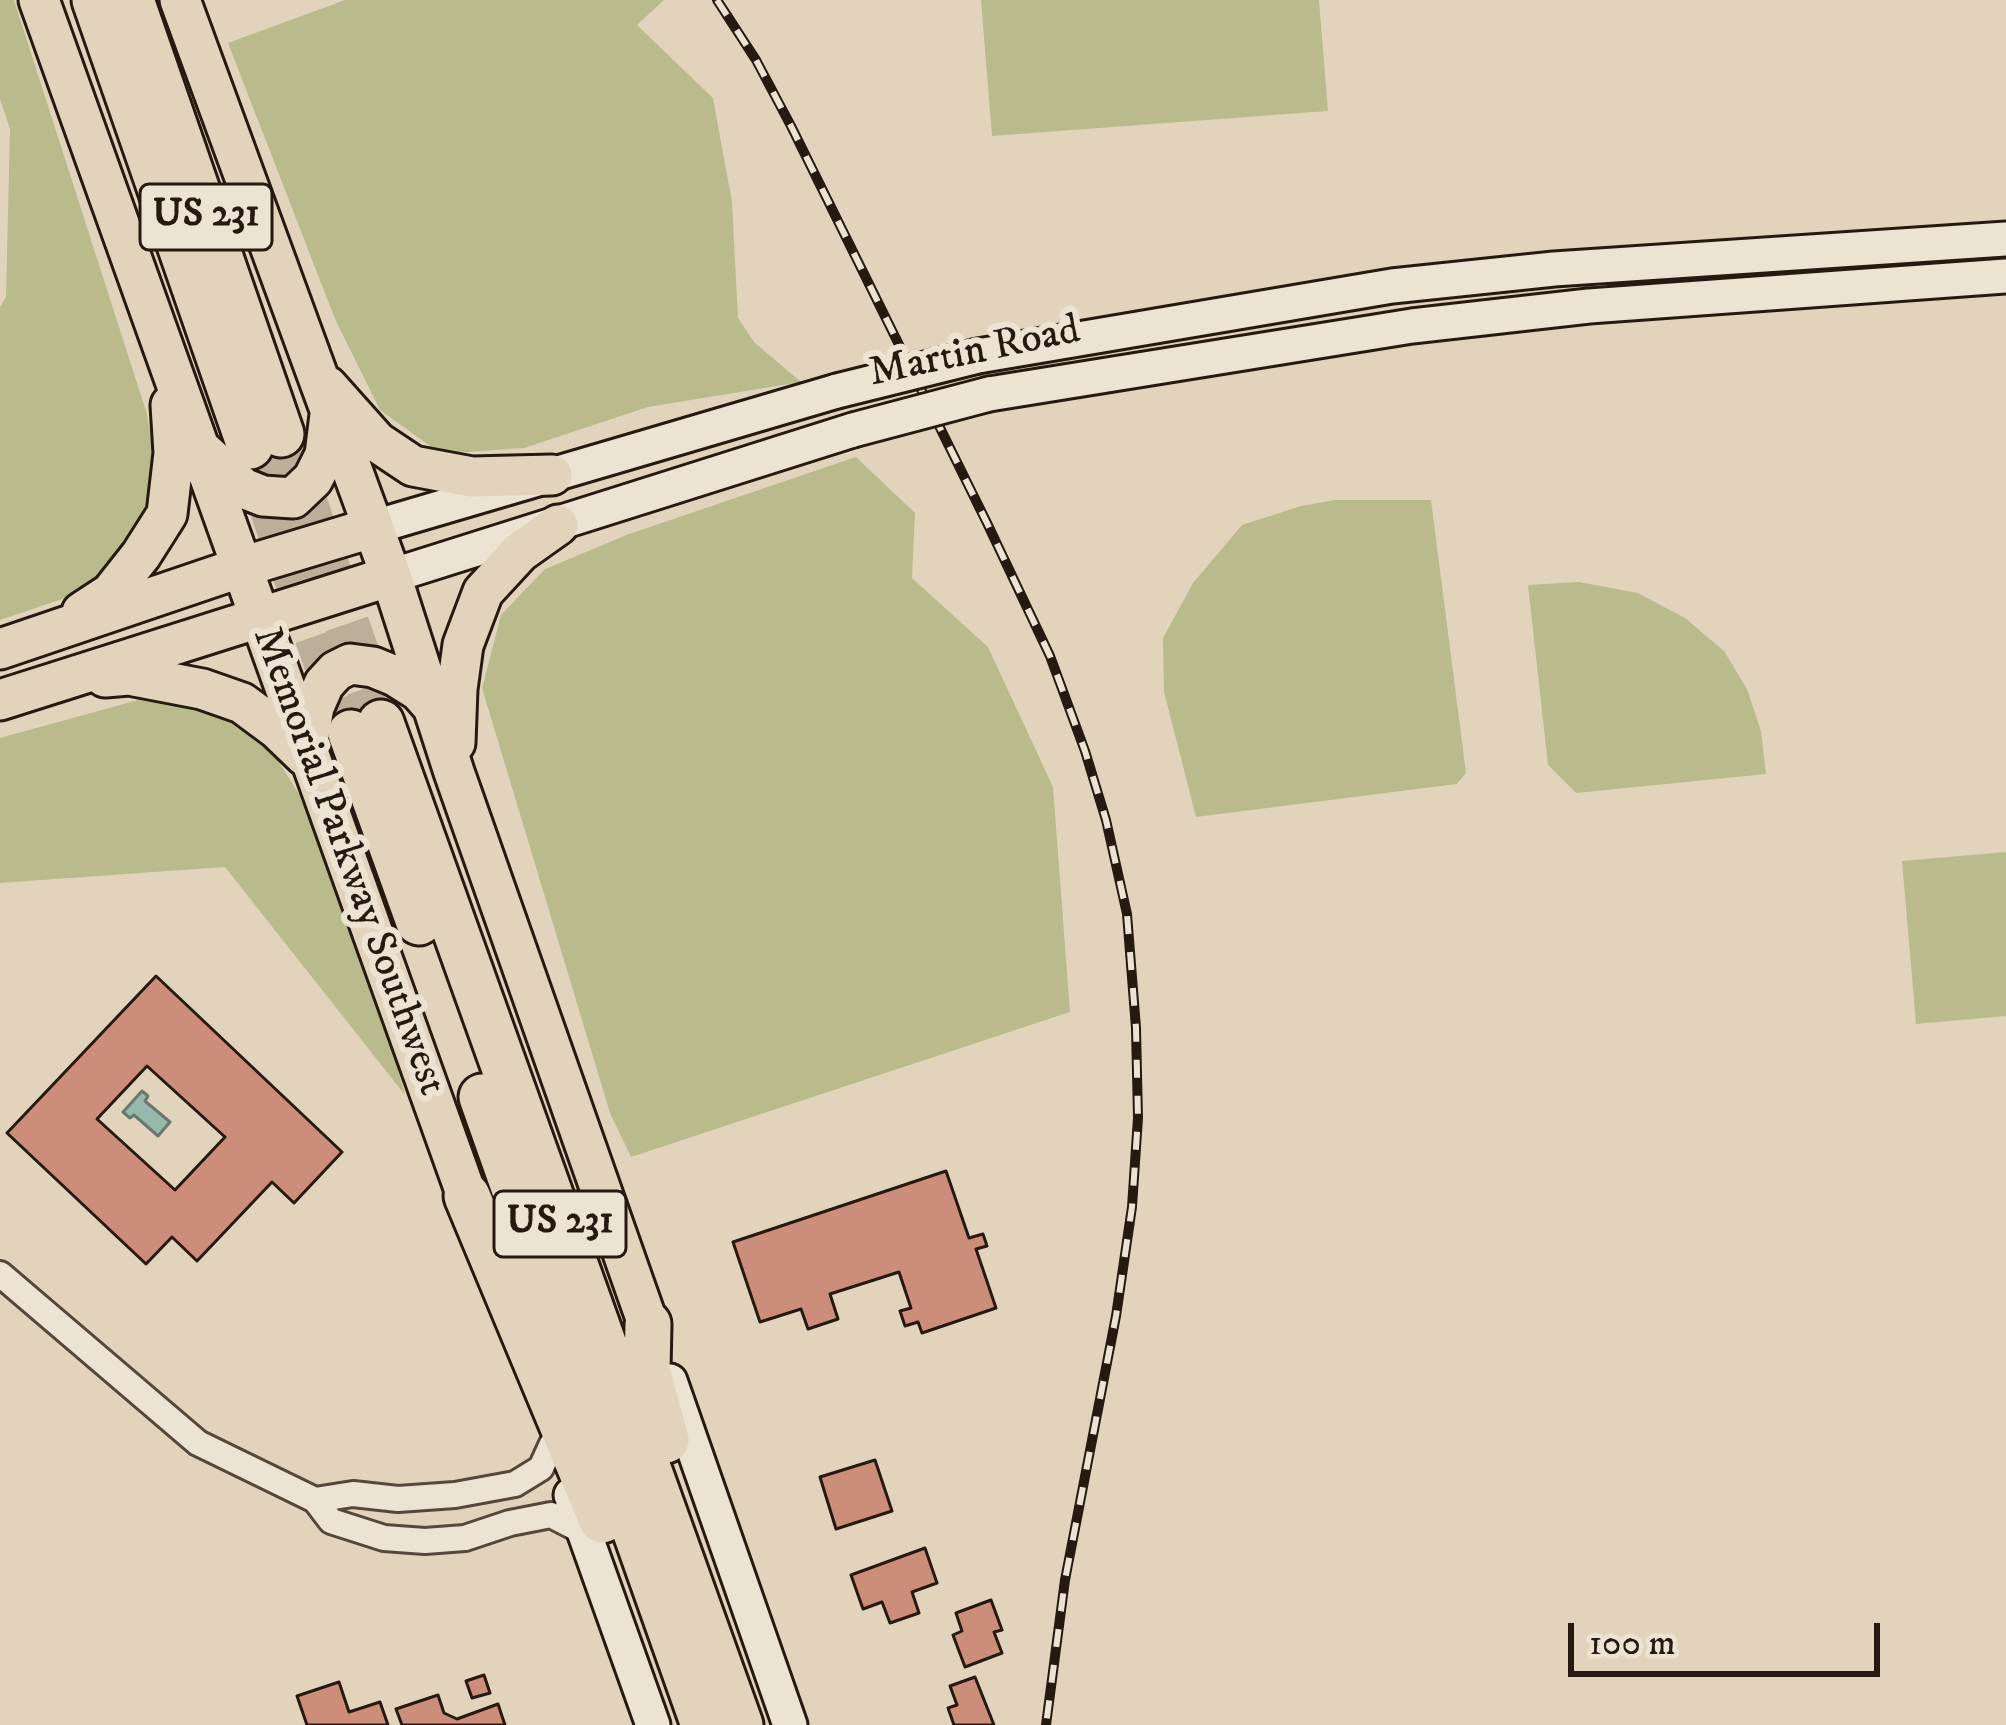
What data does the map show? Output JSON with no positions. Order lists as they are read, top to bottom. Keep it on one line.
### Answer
{"streets":{"highway":["US 231","Memorial Parkway Southwest"],"main road":["Martin Road"]},"crossings":[["Martin Road","Memorial Parkway Southwest"]],"scale_bar":"100 m"}
